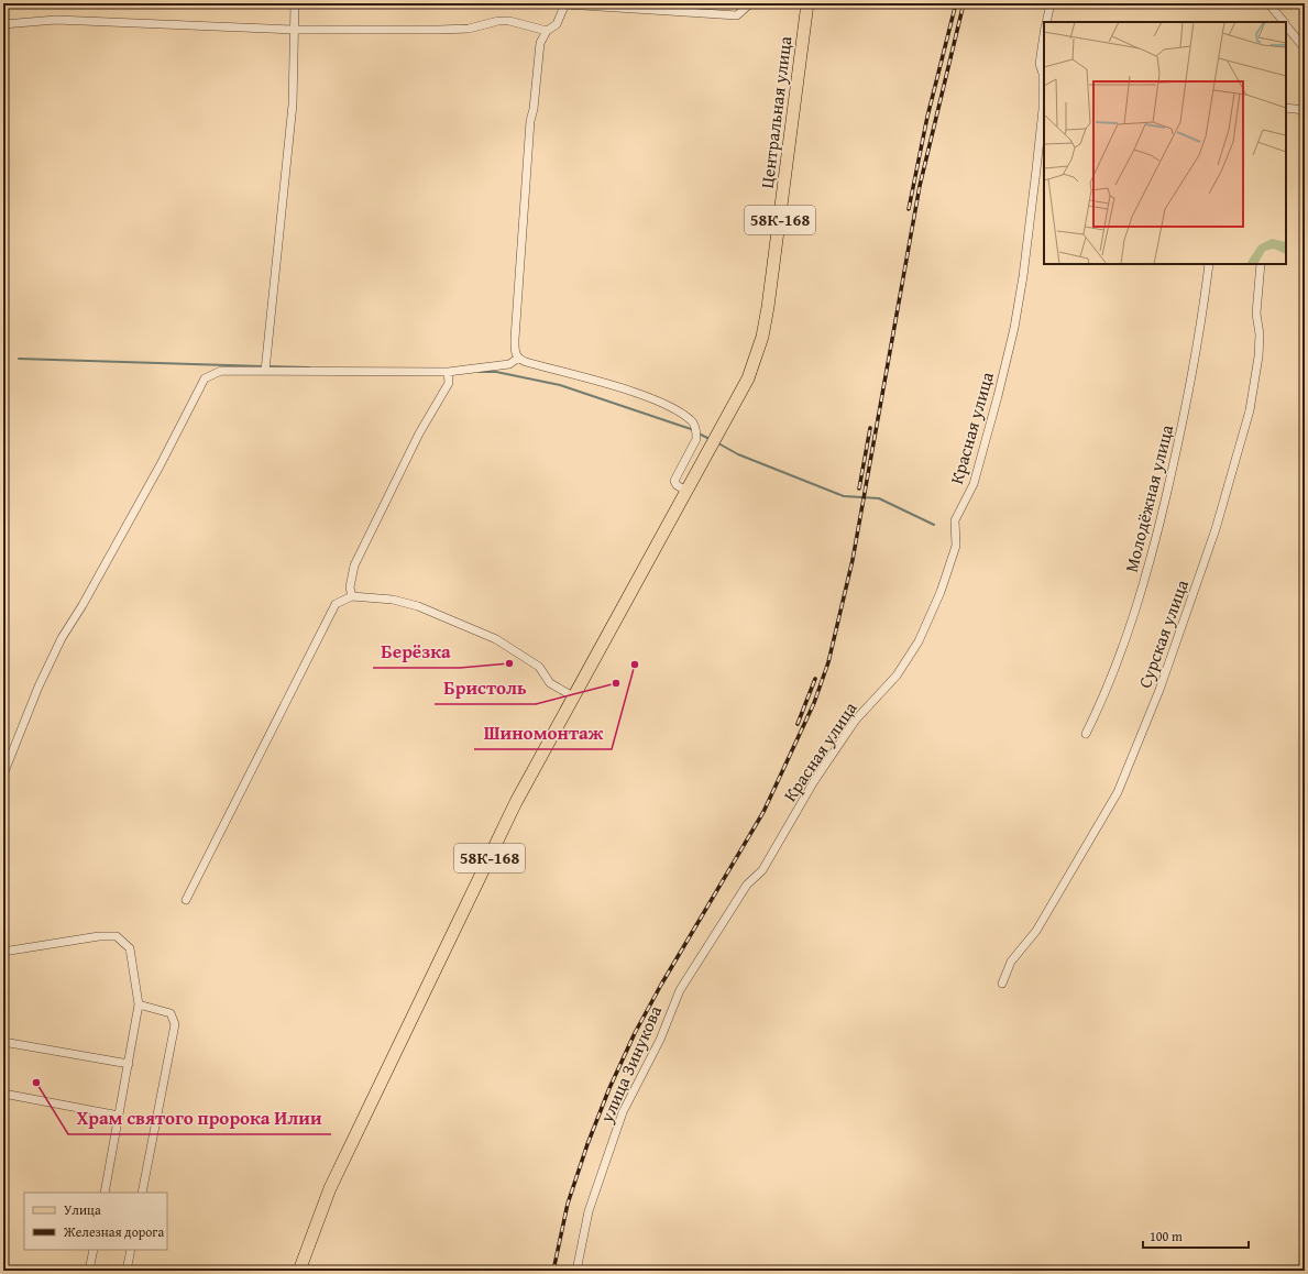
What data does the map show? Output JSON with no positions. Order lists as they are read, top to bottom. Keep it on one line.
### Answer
{"streets":{"main road":["Центральная улица","58К-168"],"street":["Красная улица","Молодёжная улица","Сурская улица","улица Зинукова"]},"crossings":[["Центральная улица","58К-168"],["Красная улица","улица Зинукова"]],"places":["Берёзка","Шиномонтаж","Бристоль","Храм святого пророка Илии"],"legend":["Улица","Железная дорога"],"scale_bar":"100 m"}
